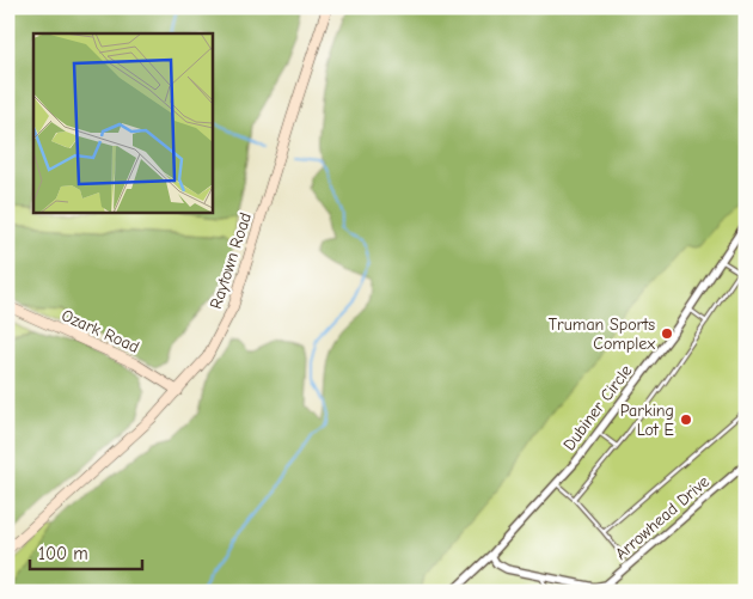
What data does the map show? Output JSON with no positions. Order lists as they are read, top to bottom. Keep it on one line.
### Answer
{"streets":{"main road":["Raytown Road","Ozark Road"],"street":["Dubiner Circle","Arrowhead Drive"]},"crossings":[["Raytown Road","Ozark Road"]],"places":["Truman Sports Complex","Parking Lot E"],"scale_bar":"100 m"}
